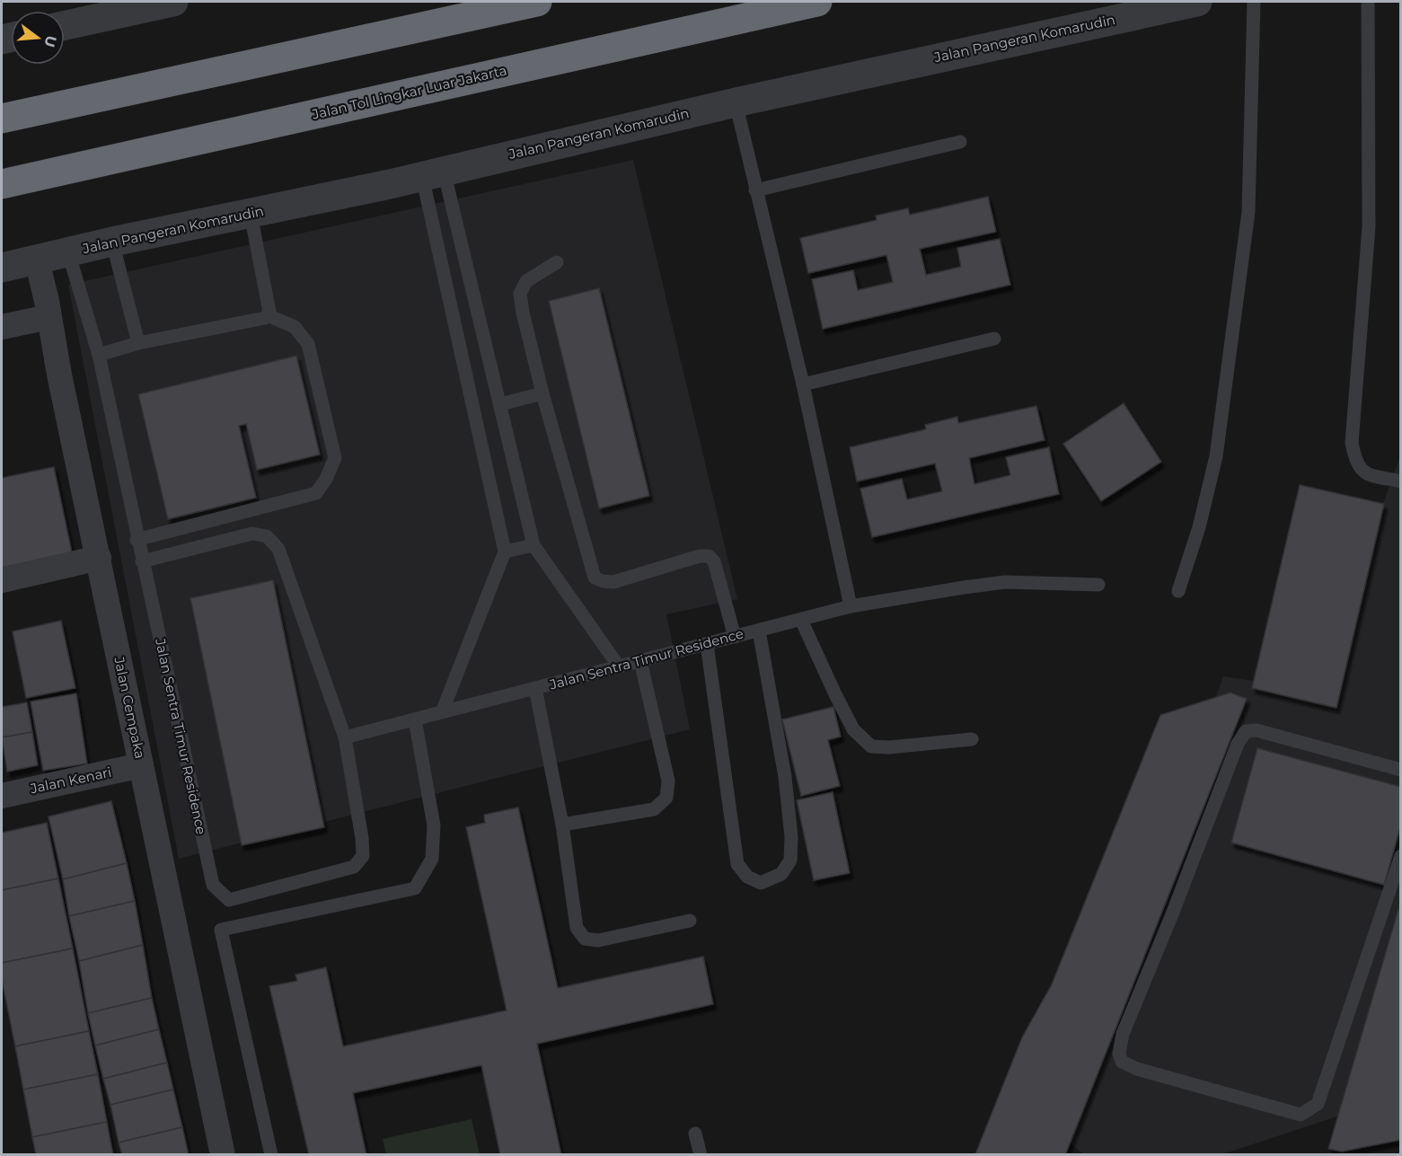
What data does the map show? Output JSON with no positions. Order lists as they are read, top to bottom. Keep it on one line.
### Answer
{"streets":{"highway":["Jalan Tol Lingkar Luar Jakarta"],"street":["Jalan Pangeran Komarudin","Jalan Cempaka","Jalan Kenari"],"lane":["Jalan Sentra Timur Residence"]},"crossings":[["Jalan Pangeran Komarudin","Jalan Sentra Timur Residence"],["Jalan Pangeran Komarudin","Jalan Cempaka"],["Jalan Cempaka","Jalan Kenari"]],"north":"right"}
